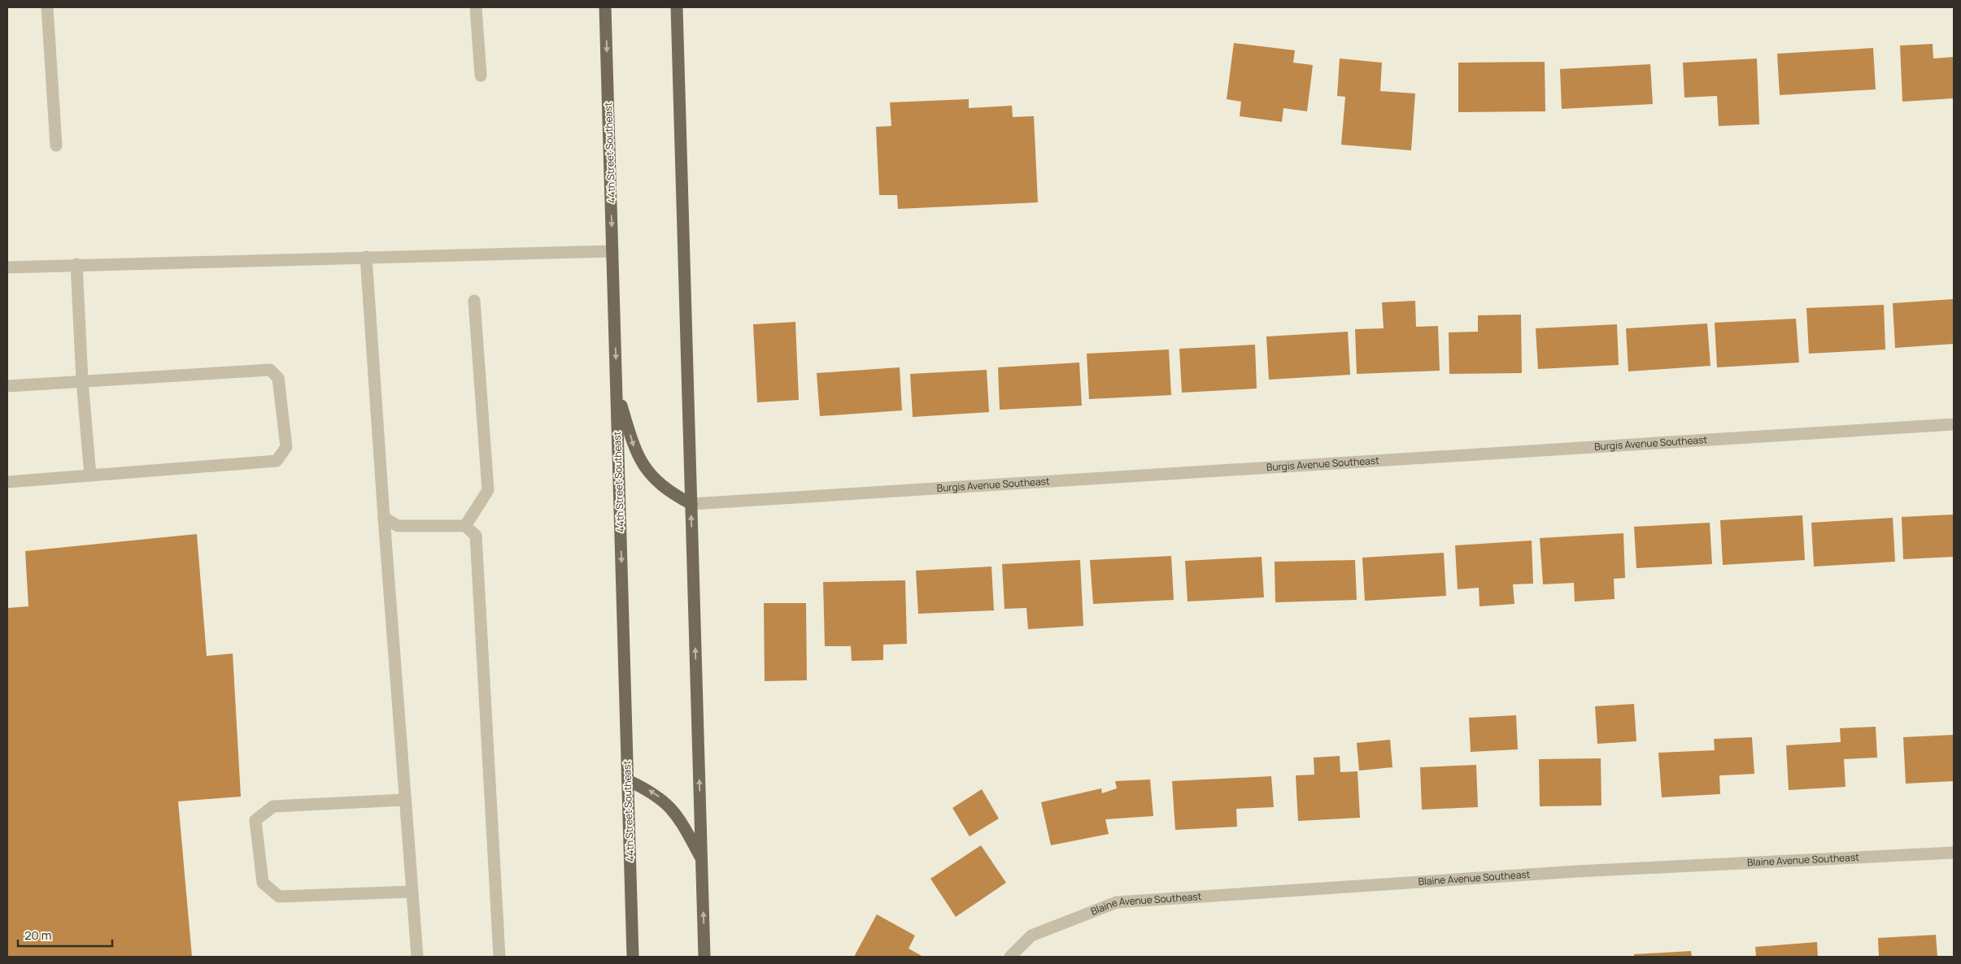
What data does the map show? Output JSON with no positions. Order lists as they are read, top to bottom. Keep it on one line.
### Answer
{"streets":{"main road":["44th Street Southeast"],"street":["Burgis Avenue Southeast","Blaine Avenue Southeast"]},"scale_bar":"20 m"}
